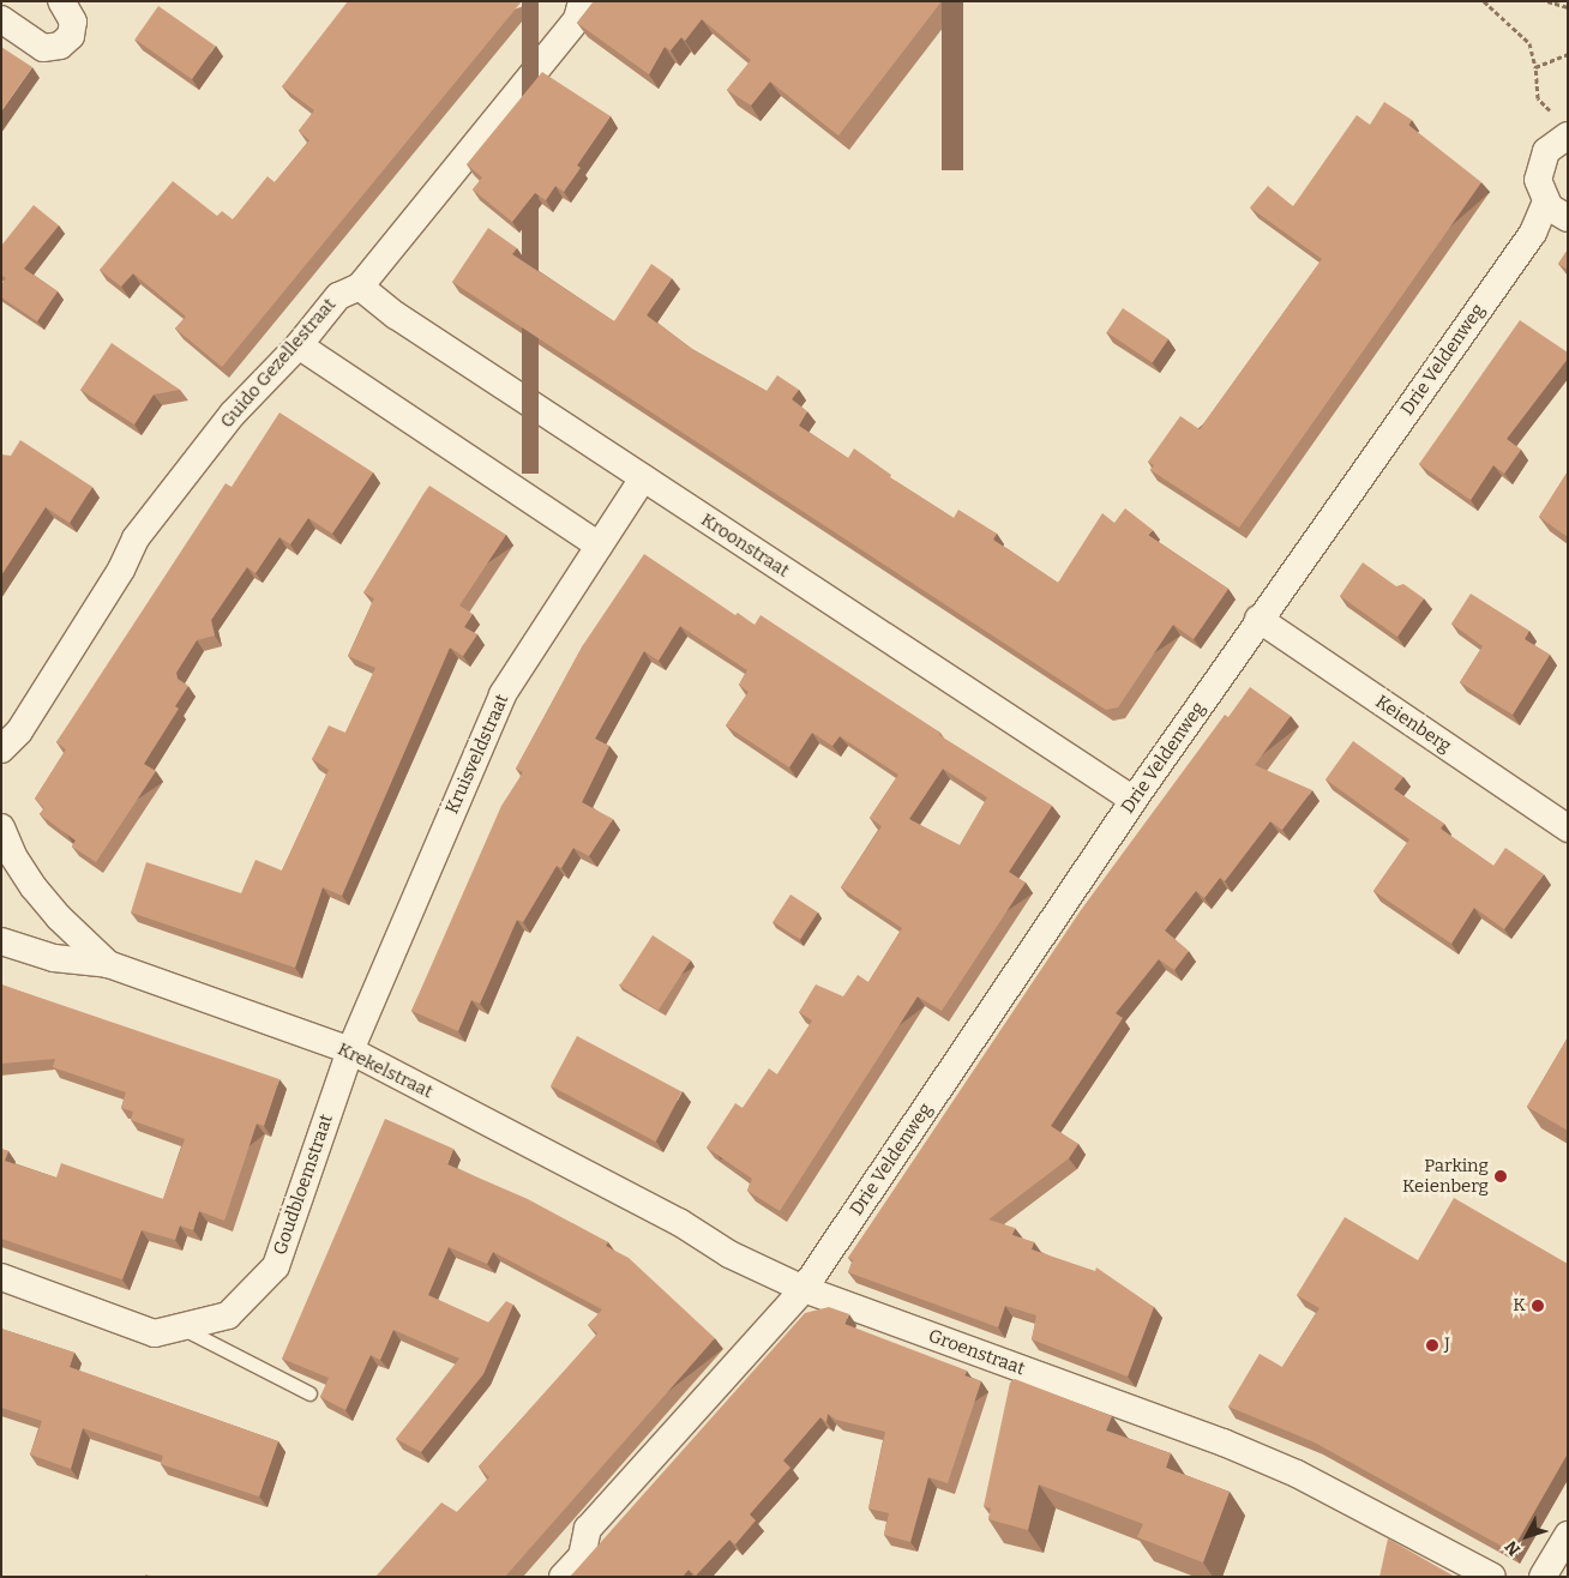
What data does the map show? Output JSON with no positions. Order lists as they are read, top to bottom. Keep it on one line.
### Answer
{"streets":{"street":["Drie Veldenweg","Guido Gezellestraat","Kroonstraat","Keienberg","Kruisveldstraat","Krekelstraat","Goudbloemstraat","Groenstraat"]},"crossings":[["Drie Veldenweg","Kroonstraat"],["Drie Veldenweg","Keienberg"],["Drie Veldenweg","Krekelstraat"],["Drie Veldenweg","Groenstraat"],["Guido Gezellestraat","Kroonstraat"],["Kroonstraat","Kruisveldstraat"],["Kruisveldstraat","Krekelstraat"],["Kruisveldstraat","Goudbloemstraat"],["Krekelstraat","Goudbloemstraat"],["Krekelstraat","Groenstraat"]],"places":["Parking Keienberg","K","J"],"north":"bottom left"}
